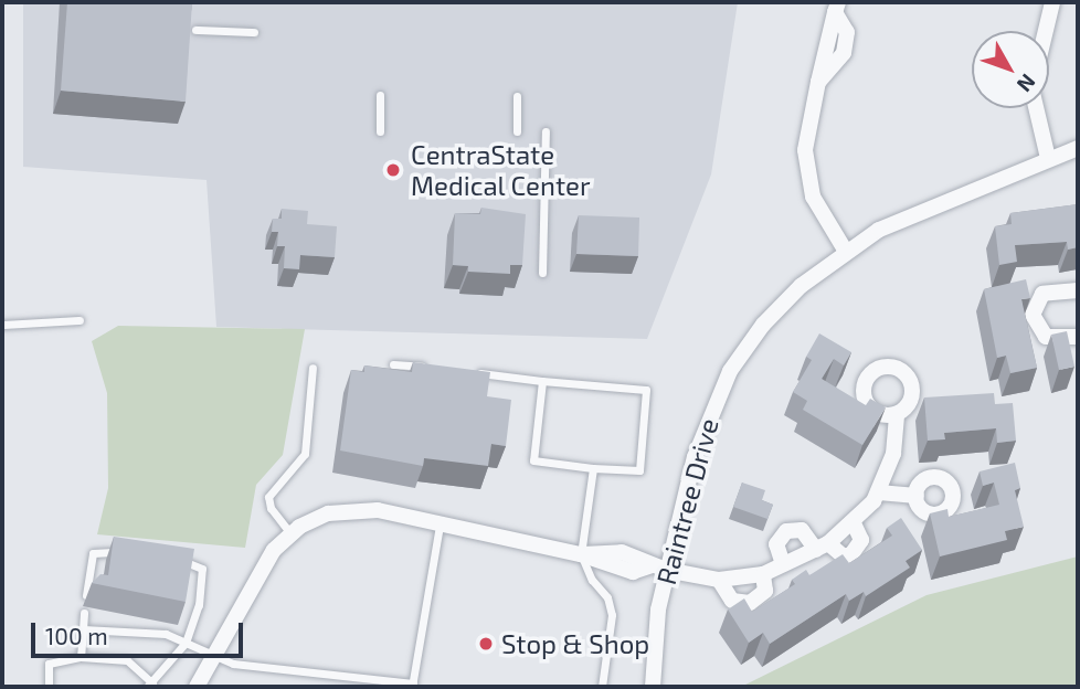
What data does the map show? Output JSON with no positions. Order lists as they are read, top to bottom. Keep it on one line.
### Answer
{"streets":{"street":["Raintree Drive"]},"places":["CentraState Medical Center","Stop & Shop"],"scale_bar":"100 m","north":"bottom right"}
